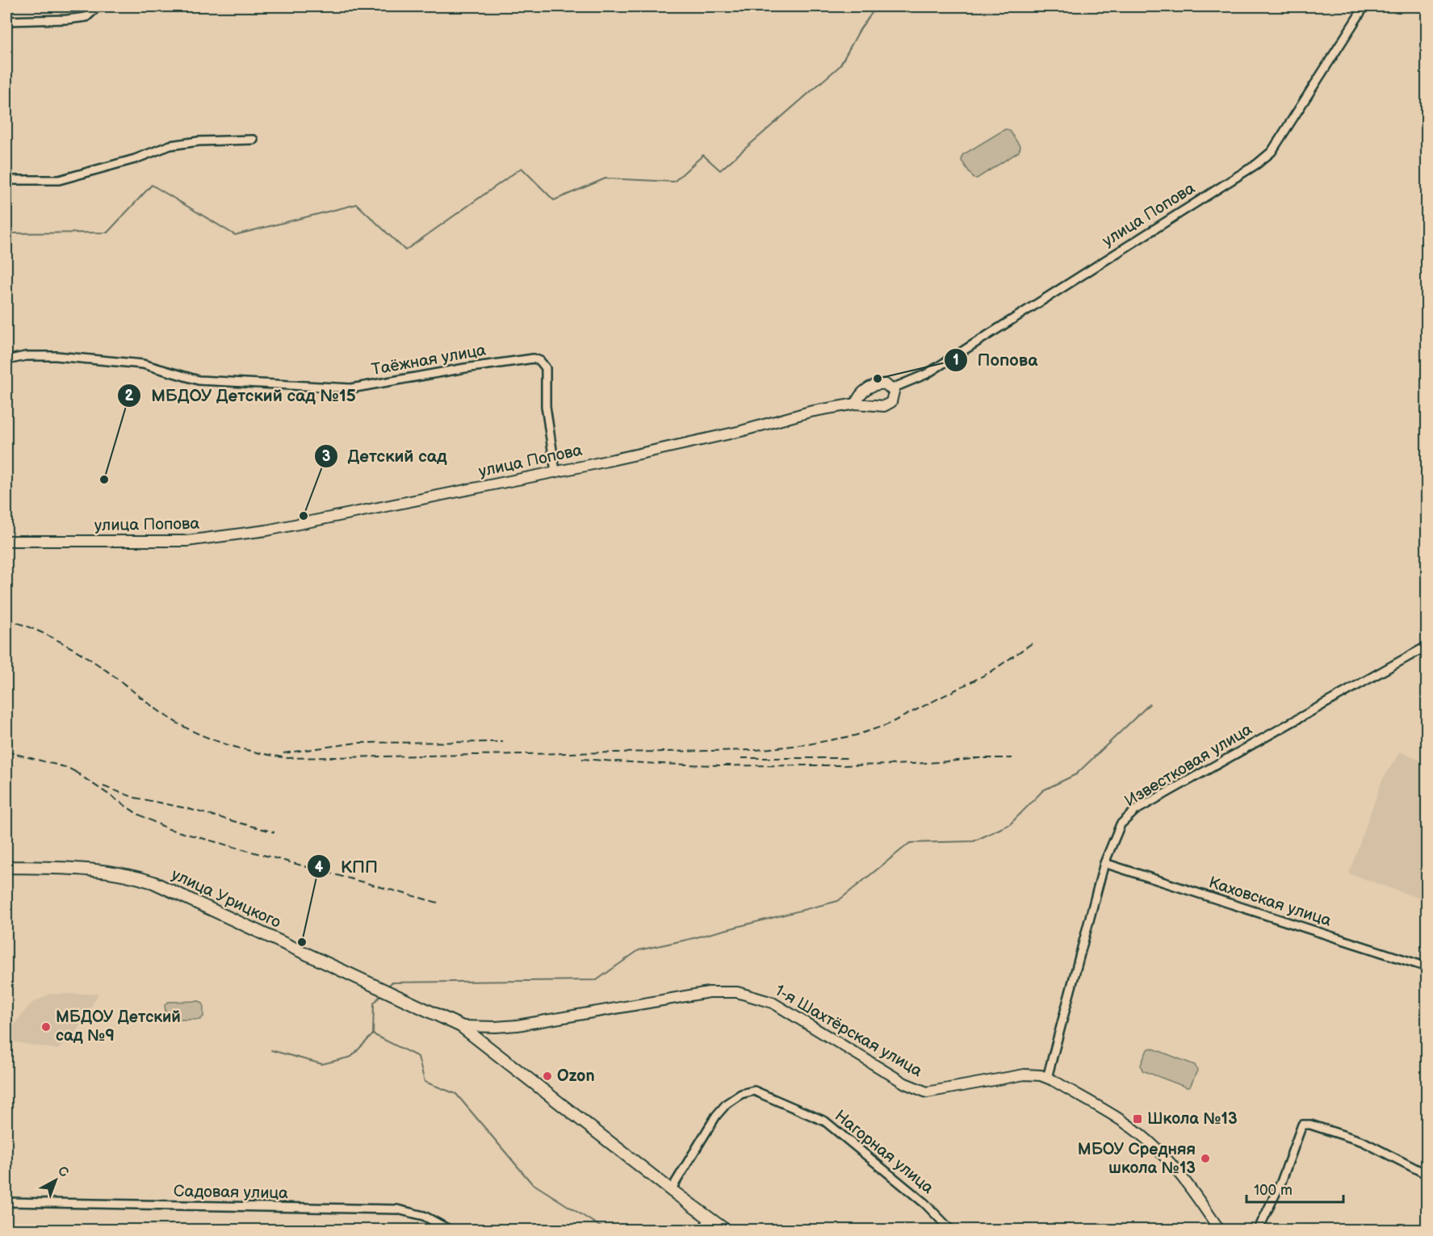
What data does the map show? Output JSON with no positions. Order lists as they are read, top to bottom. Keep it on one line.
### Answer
{"streets":{"main road":["улица Урицкого"],"street":["улица Попова","Таёжная улица","Известковая улица","Каховская улица","1-я Шахтёрская улица","Нагорная улица","Садовая улица"]},"crossings":[["улица Попова","Таёжная улица"],["Известковая улица","Каховская улица"],["Известковая улица","1-я Шахтёрская улица"],["улица Урицкого","1-я Шахтёрская улица"],["улица Урицкого","Нагорная улица"]],"places":{"other":["Попова","МБДОУ Детский сад №15","Детский сад","КПП","МБДОУ Детский сад №9","Ozon","МБОУ Средняя школа №13"],"transit":["Школа №13"]},"scale_bar":"100 m","north":"top right"}
